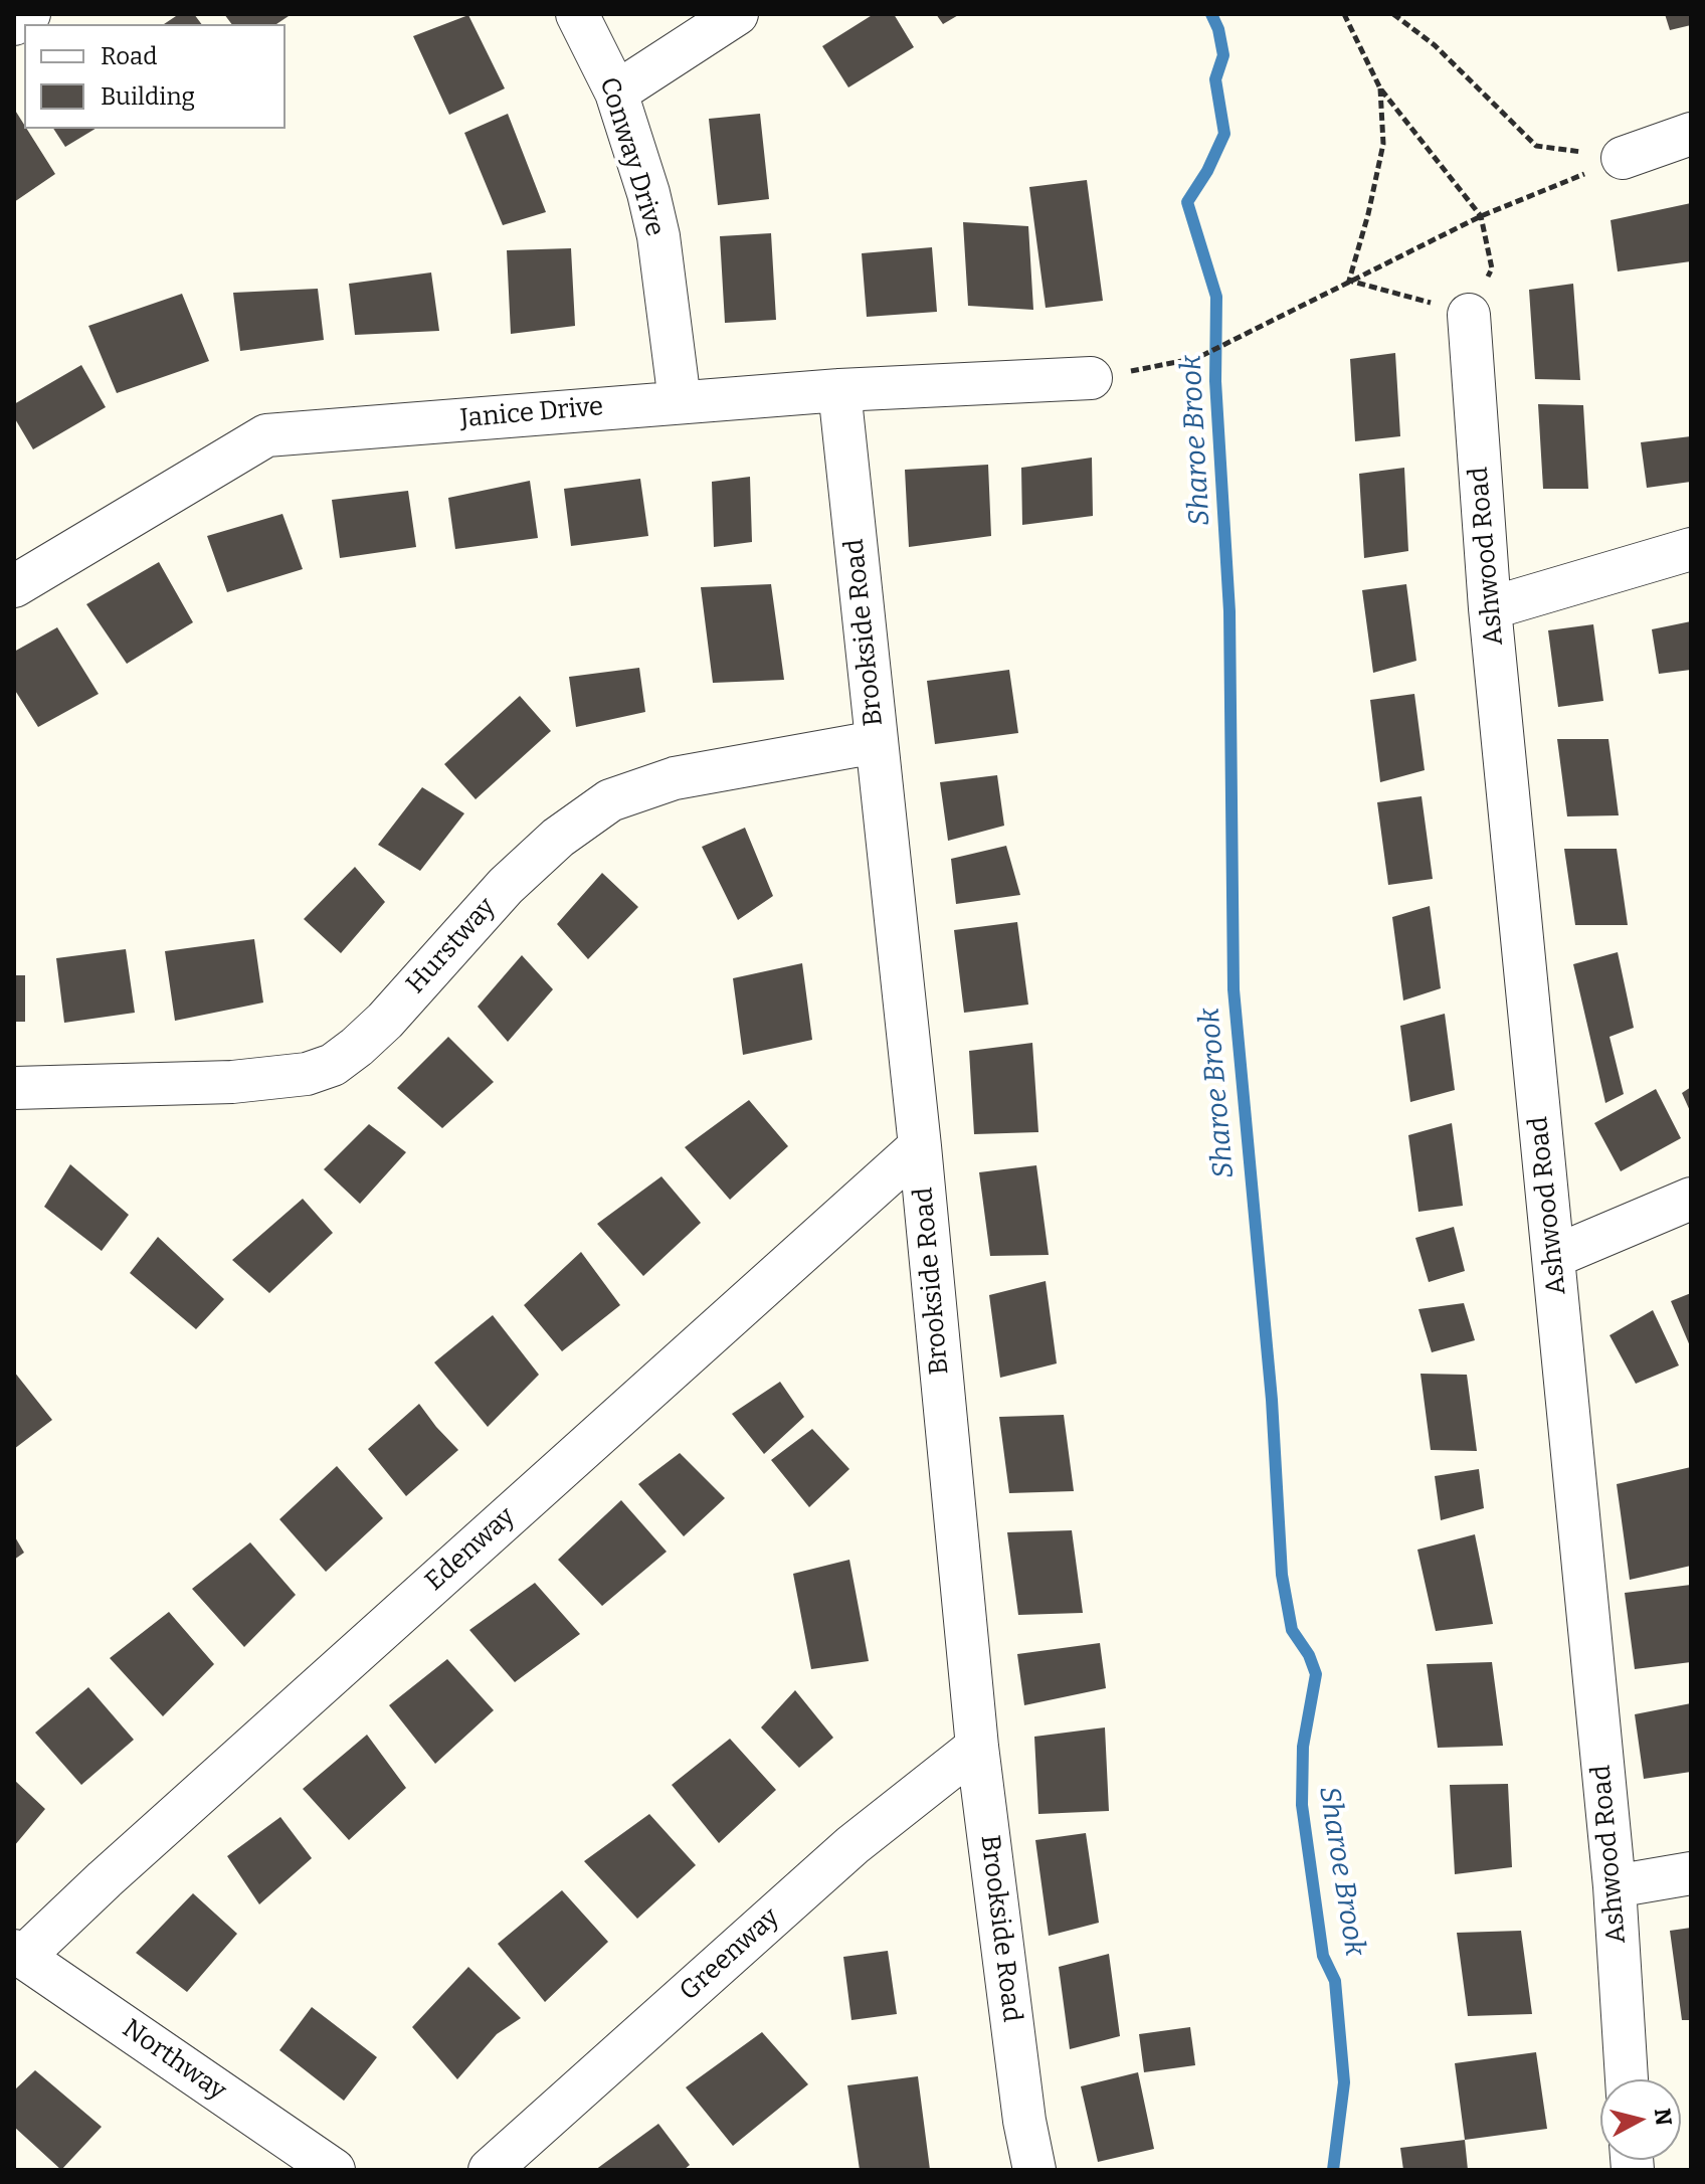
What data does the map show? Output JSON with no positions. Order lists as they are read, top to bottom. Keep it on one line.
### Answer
{"streets":{"street":["Conway Drive","Janice Drive","Ashwood Road","Brookside Road","Hurstway","Edenway","Greenway","Northway"]},"crossings":[["Conway Drive","Janice Drive"],["Janice Drive","Brookside Road"],["Brookside Road","Hurstway"],["Brookside Road","Edenway"],["Brookside Road","Greenway"],["Edenway","Northway"]],"water":["Sharoe Brook"],"legend":["Road","Building"],"north":"right"}
